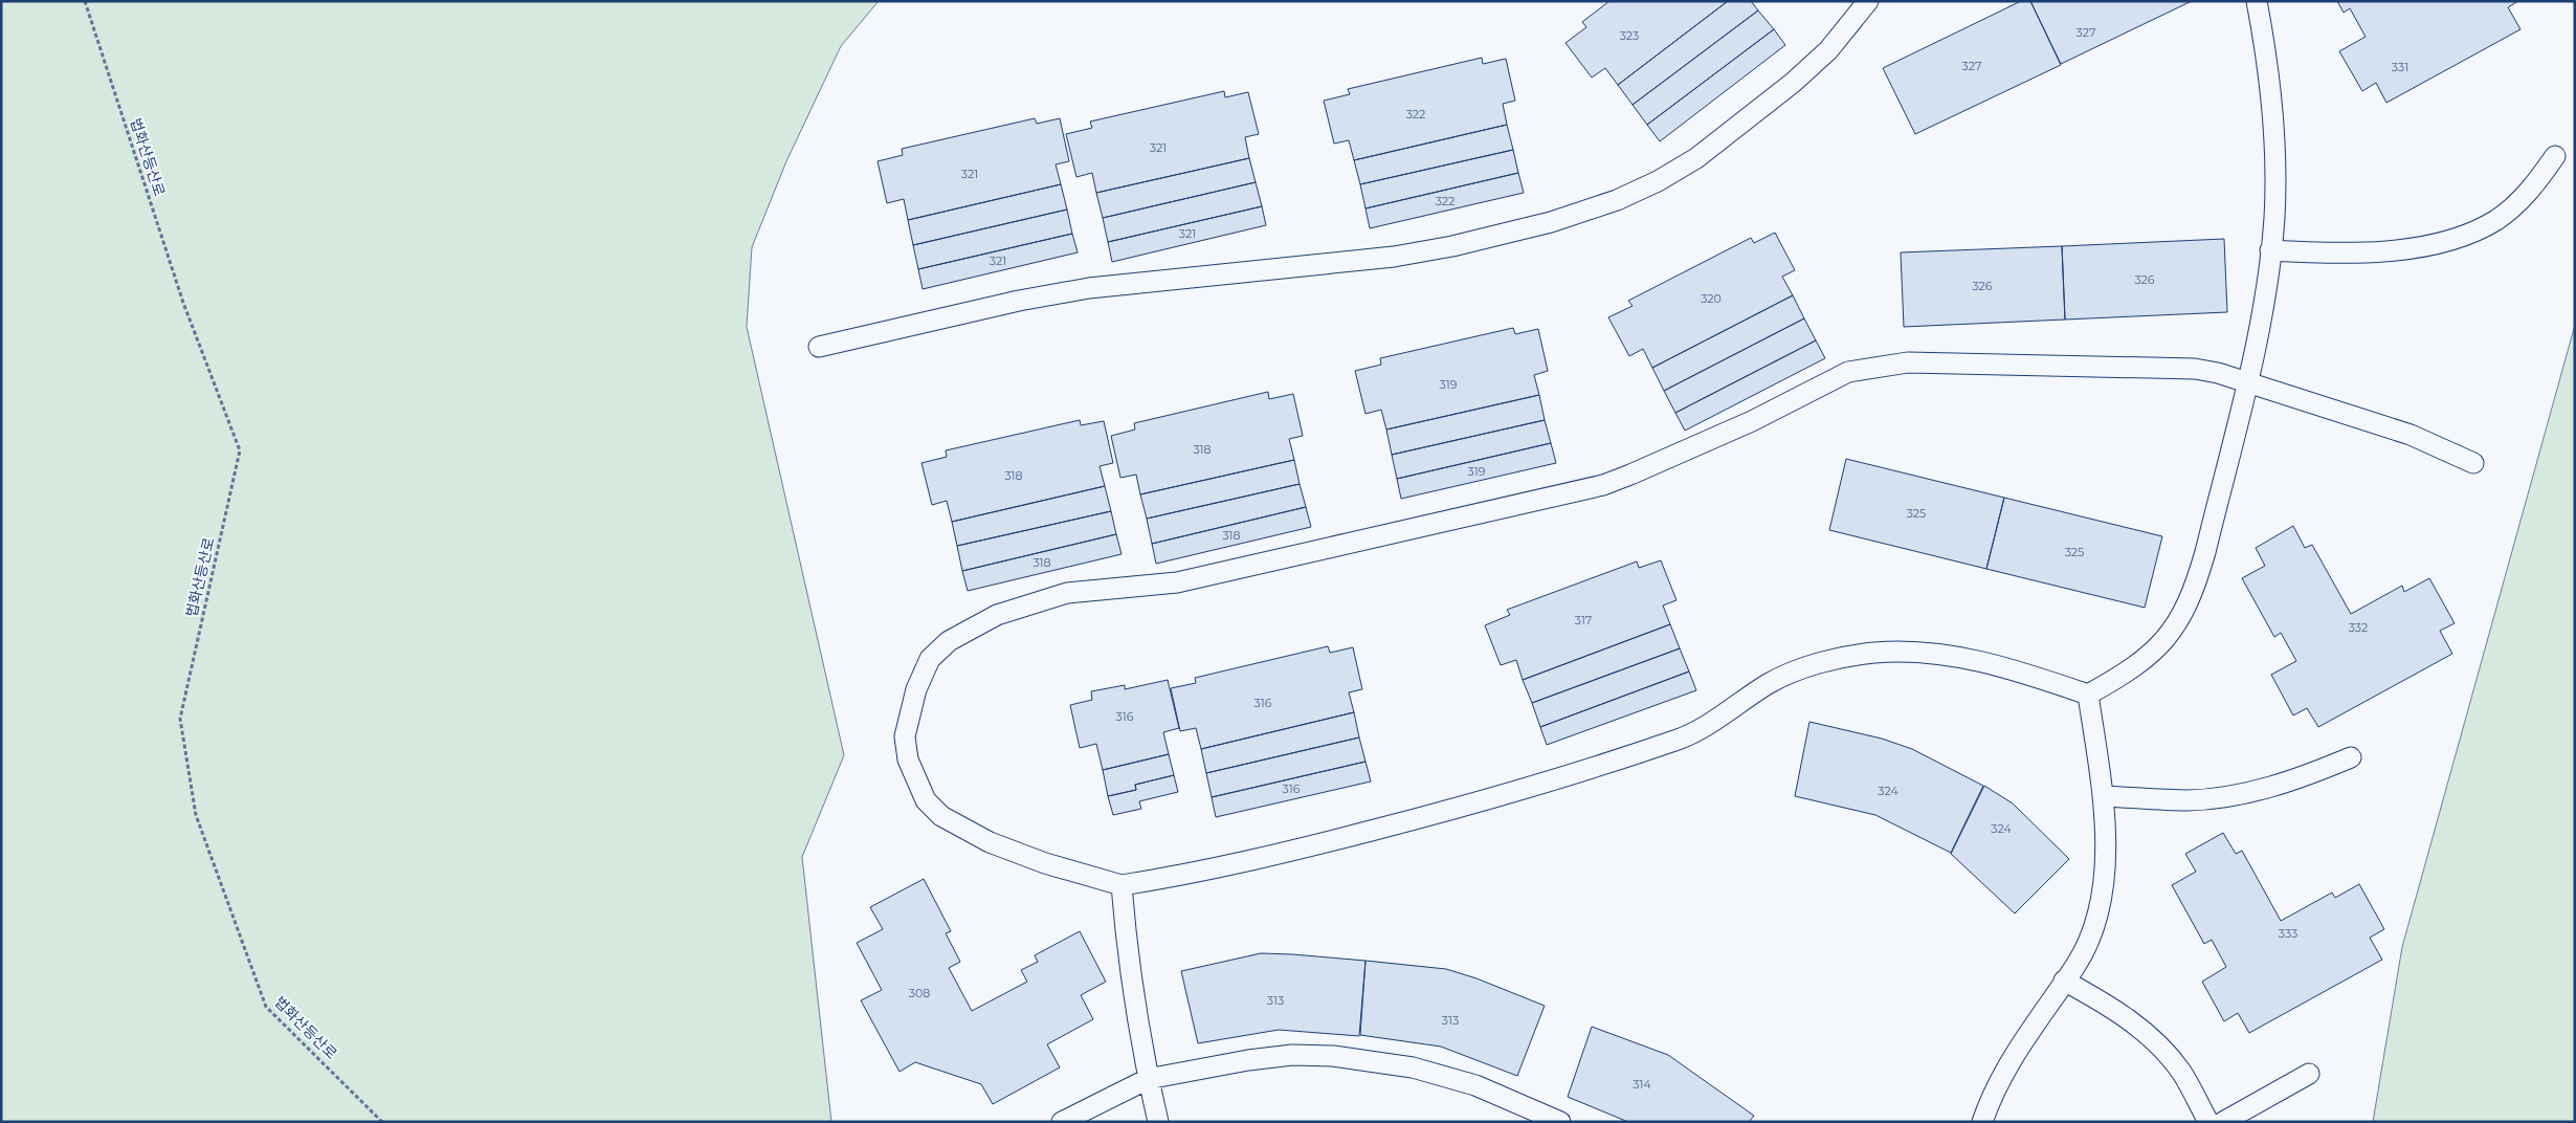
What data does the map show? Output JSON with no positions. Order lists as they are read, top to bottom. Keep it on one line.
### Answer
{"streets":{"path":["법화산등산로"]},"house_numbers":["327","323","327","331","322","321","321","322","321","321","326","326","320","319","318","319","318","325","318","325","318","317","332","316","316","316","324","324","333","308","313","313","314"]}
